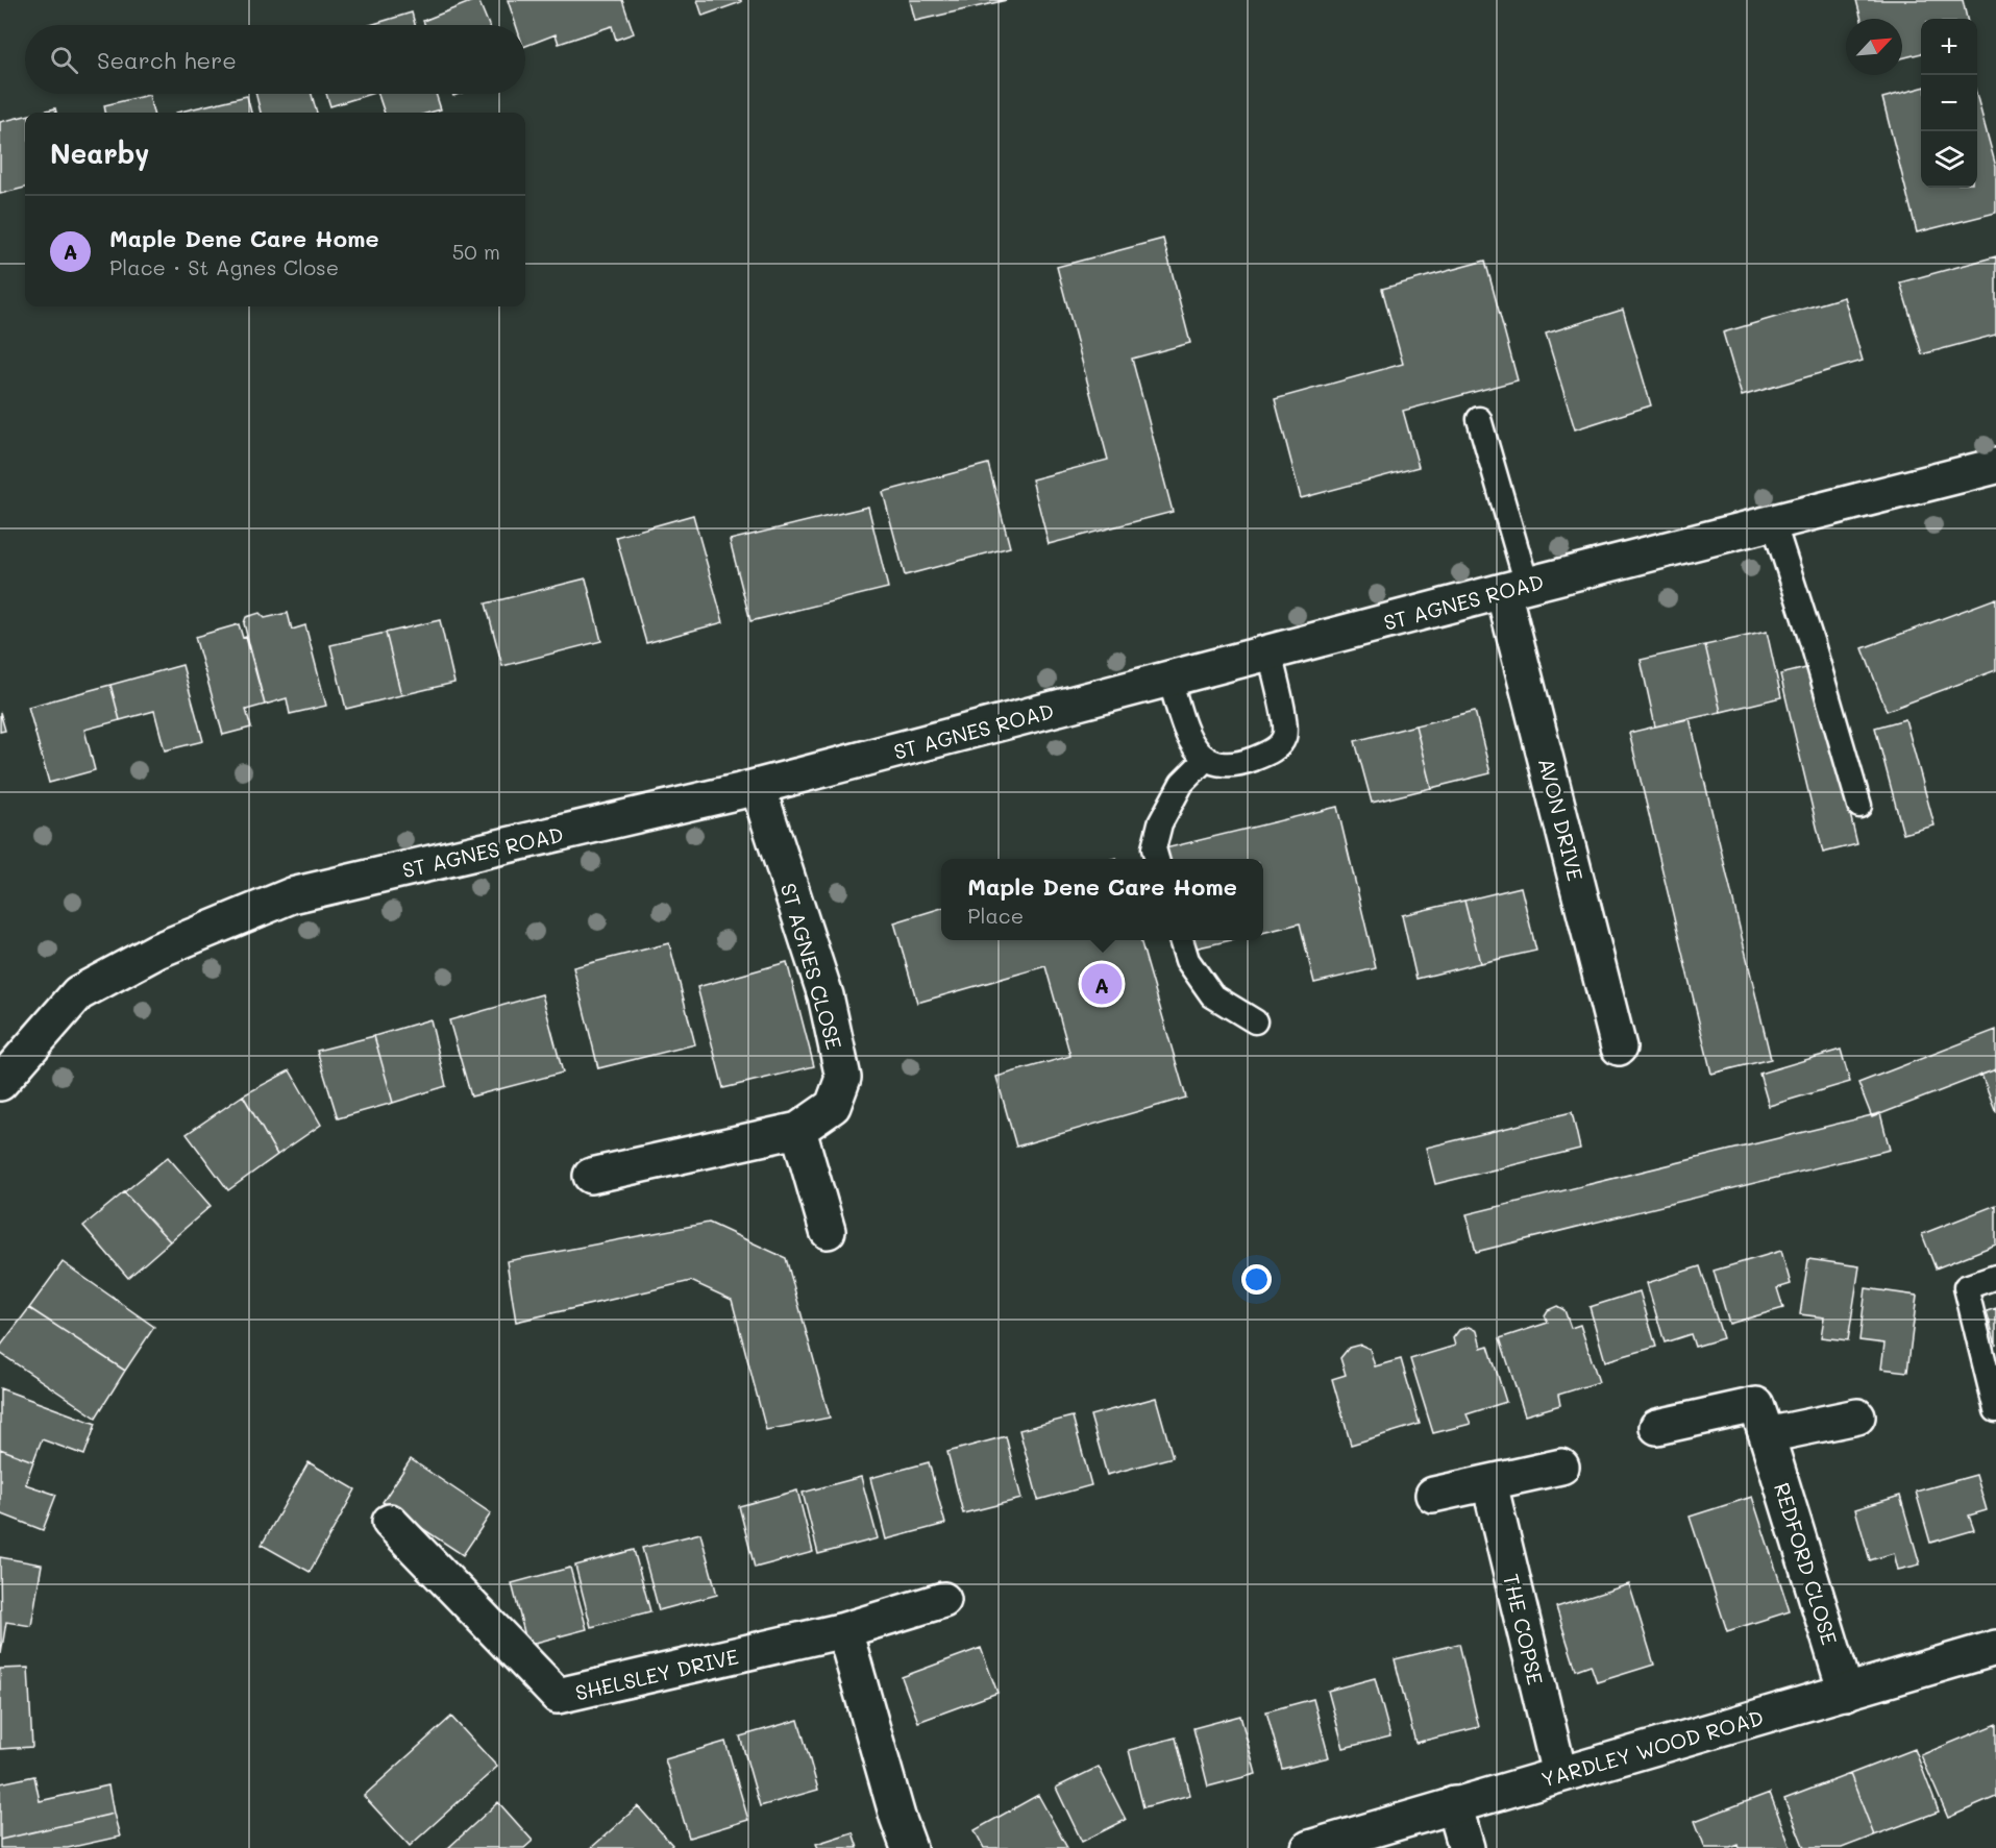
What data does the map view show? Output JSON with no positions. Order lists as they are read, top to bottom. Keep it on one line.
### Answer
{"streets":{"street":["ST AGNES ROAD","AVON DRIVE","ST AGNES CLOSE","REDFORD CLOSE","THE COPSE","SHELSLEY DRIVE","YARDLEY WOOD ROAD"]},"crossings":[["ST AGNES ROAD","AVON DRIVE"],["ST AGNES ROAD","ST AGNES CLOSE"],["REDFORD CLOSE","YARDLEY WOOD ROAD"],["THE COPSE","YARDLEY WOOD ROAD"]],"north":"top right","page":{"map_buttons":["+","−"],"search":"Search here","heading":"Nearby","list":[{"mark":"A","name":"Maple Dene Care Home","note":"Place · St Agnes Close","value":"50 m"}],"popup":["Maple Dene Care Home","Place"],"pins":"A"}}
